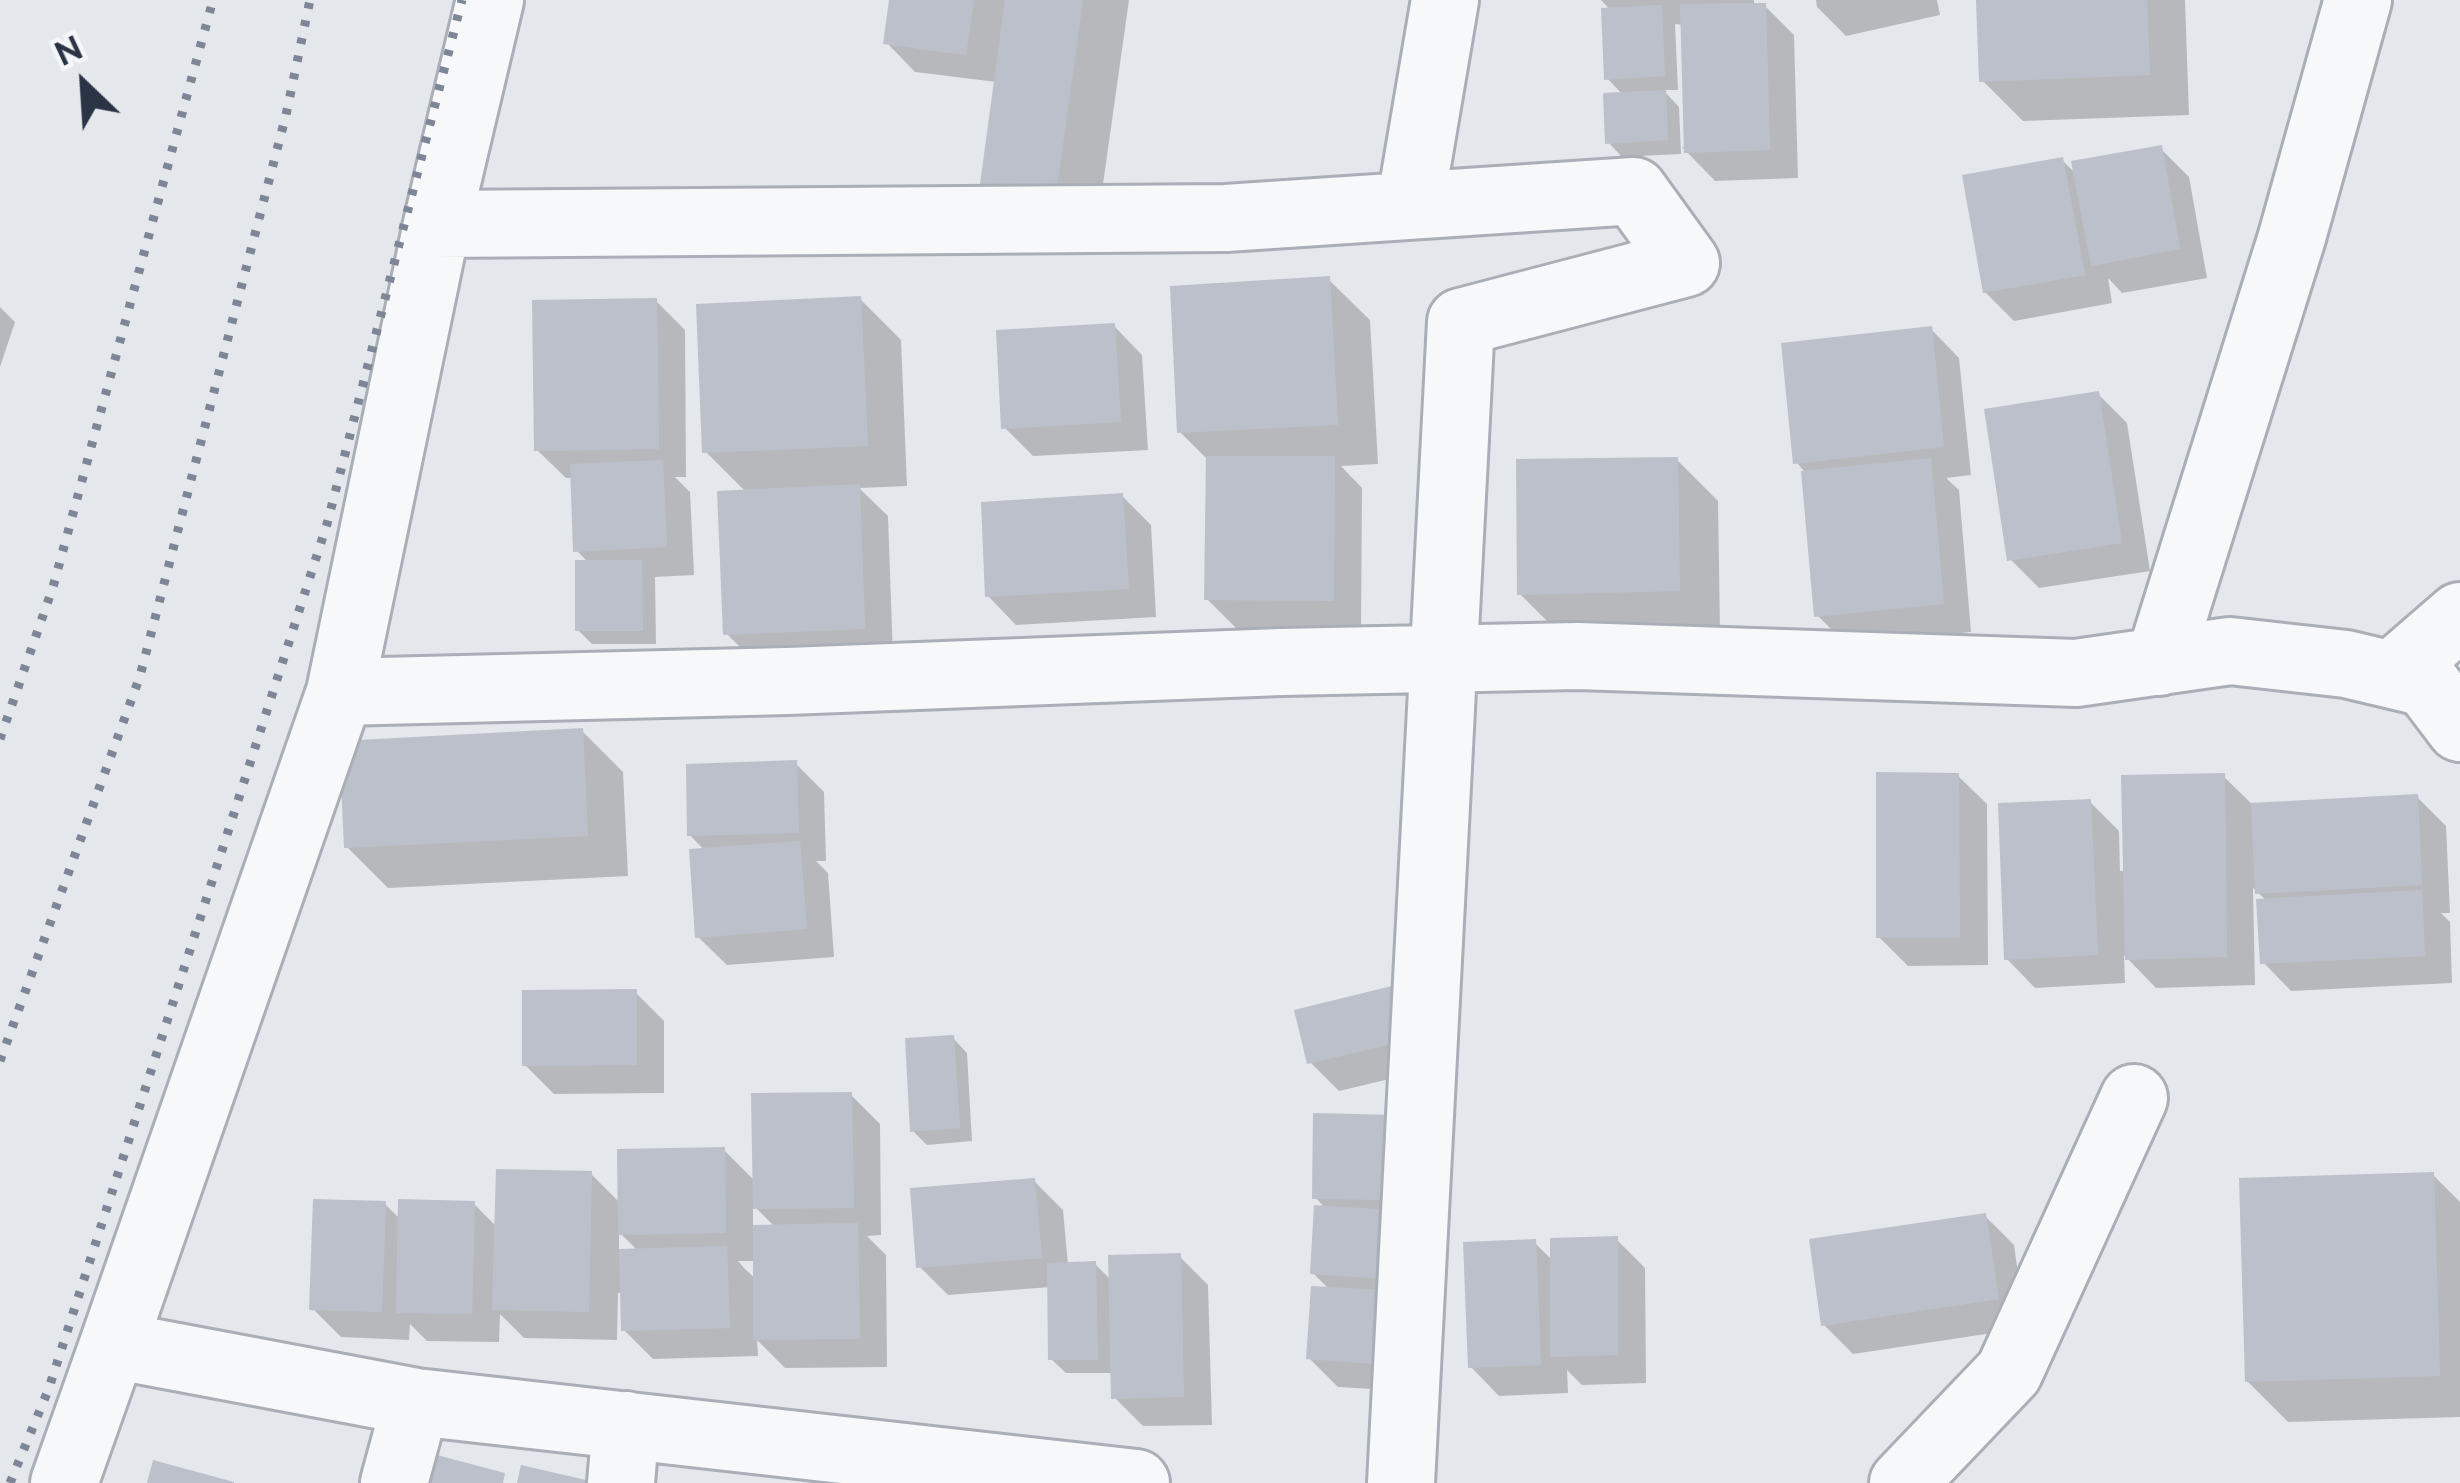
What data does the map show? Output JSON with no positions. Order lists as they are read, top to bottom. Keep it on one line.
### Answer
{"north":"top left"}
